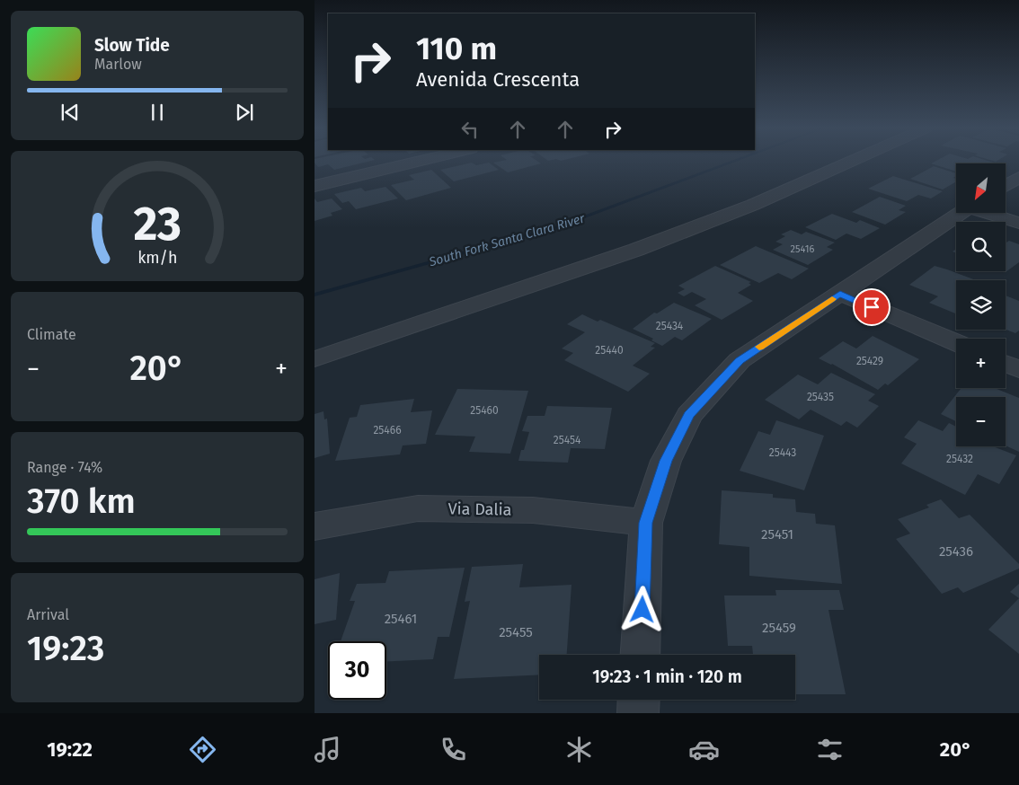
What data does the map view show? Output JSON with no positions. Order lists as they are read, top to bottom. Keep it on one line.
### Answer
{"streets":{"street":["Via Dalia"]},"water":["South Fork Santa Clara River"],"house_numbers":["25416","25434","25440","25429","25435","25460","25466","25454","25443","25432","25451","25436","25461","25459","25455"],"north":"bottom left","page":{"turn":["110 m","Avenida Crescenta"],"song":["Slow Tide","Marlow"],"map_buttons":["+","−"],"tile":["Climate",["Range · 74%","370 km"],["Arrival","19:23"]],"heat":["−","20°","+"],"limit":"30","trip":"19:23 · 1 min · 120 m","tabs":["19:22","20°"],"gauge":["23","km/h"]}}
